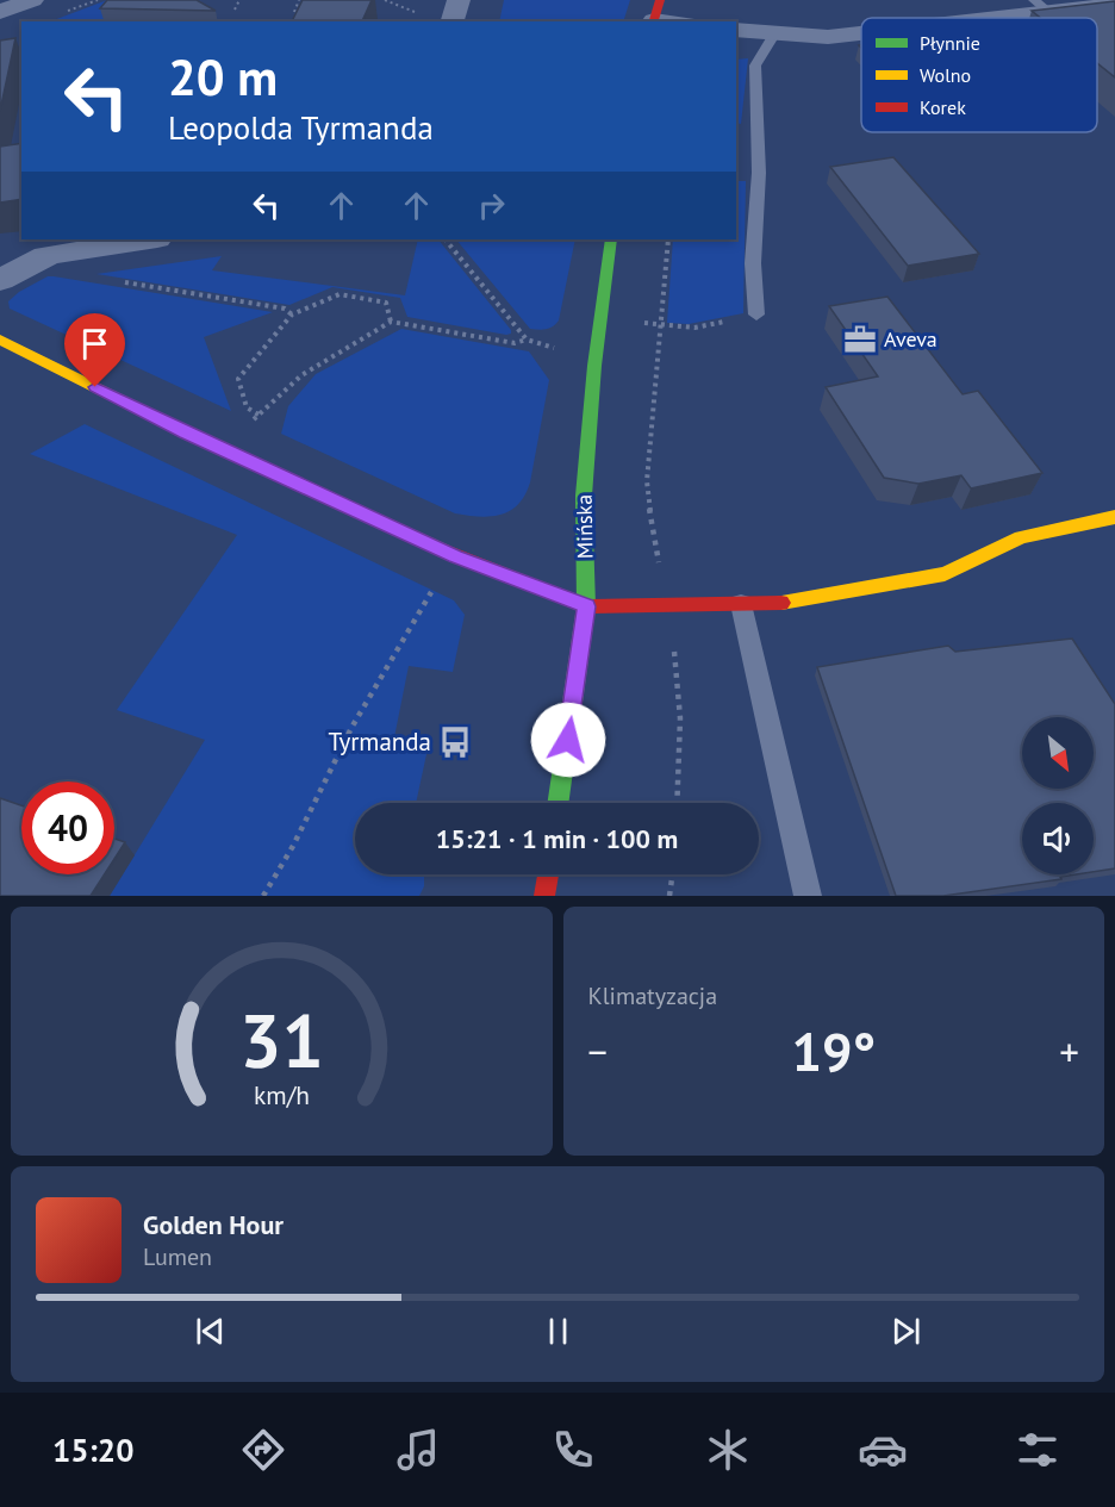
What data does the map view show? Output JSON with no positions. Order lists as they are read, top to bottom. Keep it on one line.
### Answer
{"streets":{"street":["Mińska"]},"places":{"office":["Aveva"],"bus stop":["Tyrmanda"]},"legend":["Płynnie","Wolno","Korek"],"north":"bottom right","page":{"turn":["20 m","Leopolda Tyrmanda"],"limit":"40","trip":"15:21 · 1 min · 100 m","tile":"Klimatyzacja","heat":["−","19°","+"],"song":["Golden Hour","Lumen"],"tabs":"15:20","gauge":["31","km/h"]}}
